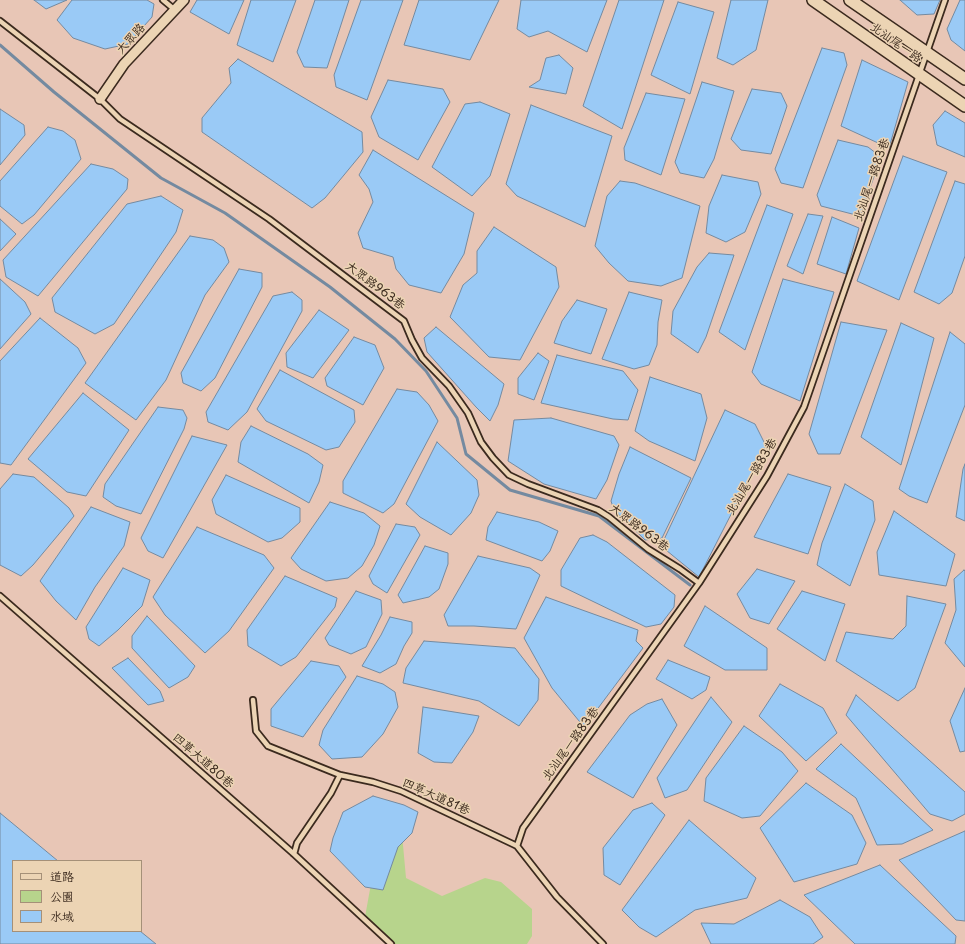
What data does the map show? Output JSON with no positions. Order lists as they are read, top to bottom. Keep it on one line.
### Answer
{"streets":{"street":["大眾路","北汕尾一路"],"lane":["北汕尾一路83巷","大眾路963巷","四草大道80巷","四草大道81巷"]},"crossings":[["大眾路","大眾路963巷"],["北汕尾一路","北汕尾一路83巷"],["北汕尾一路83巷","大眾路963巷"],["北汕尾一路83巷","四草大道81巷"]],"legend":["道路","公園","水域"]}
